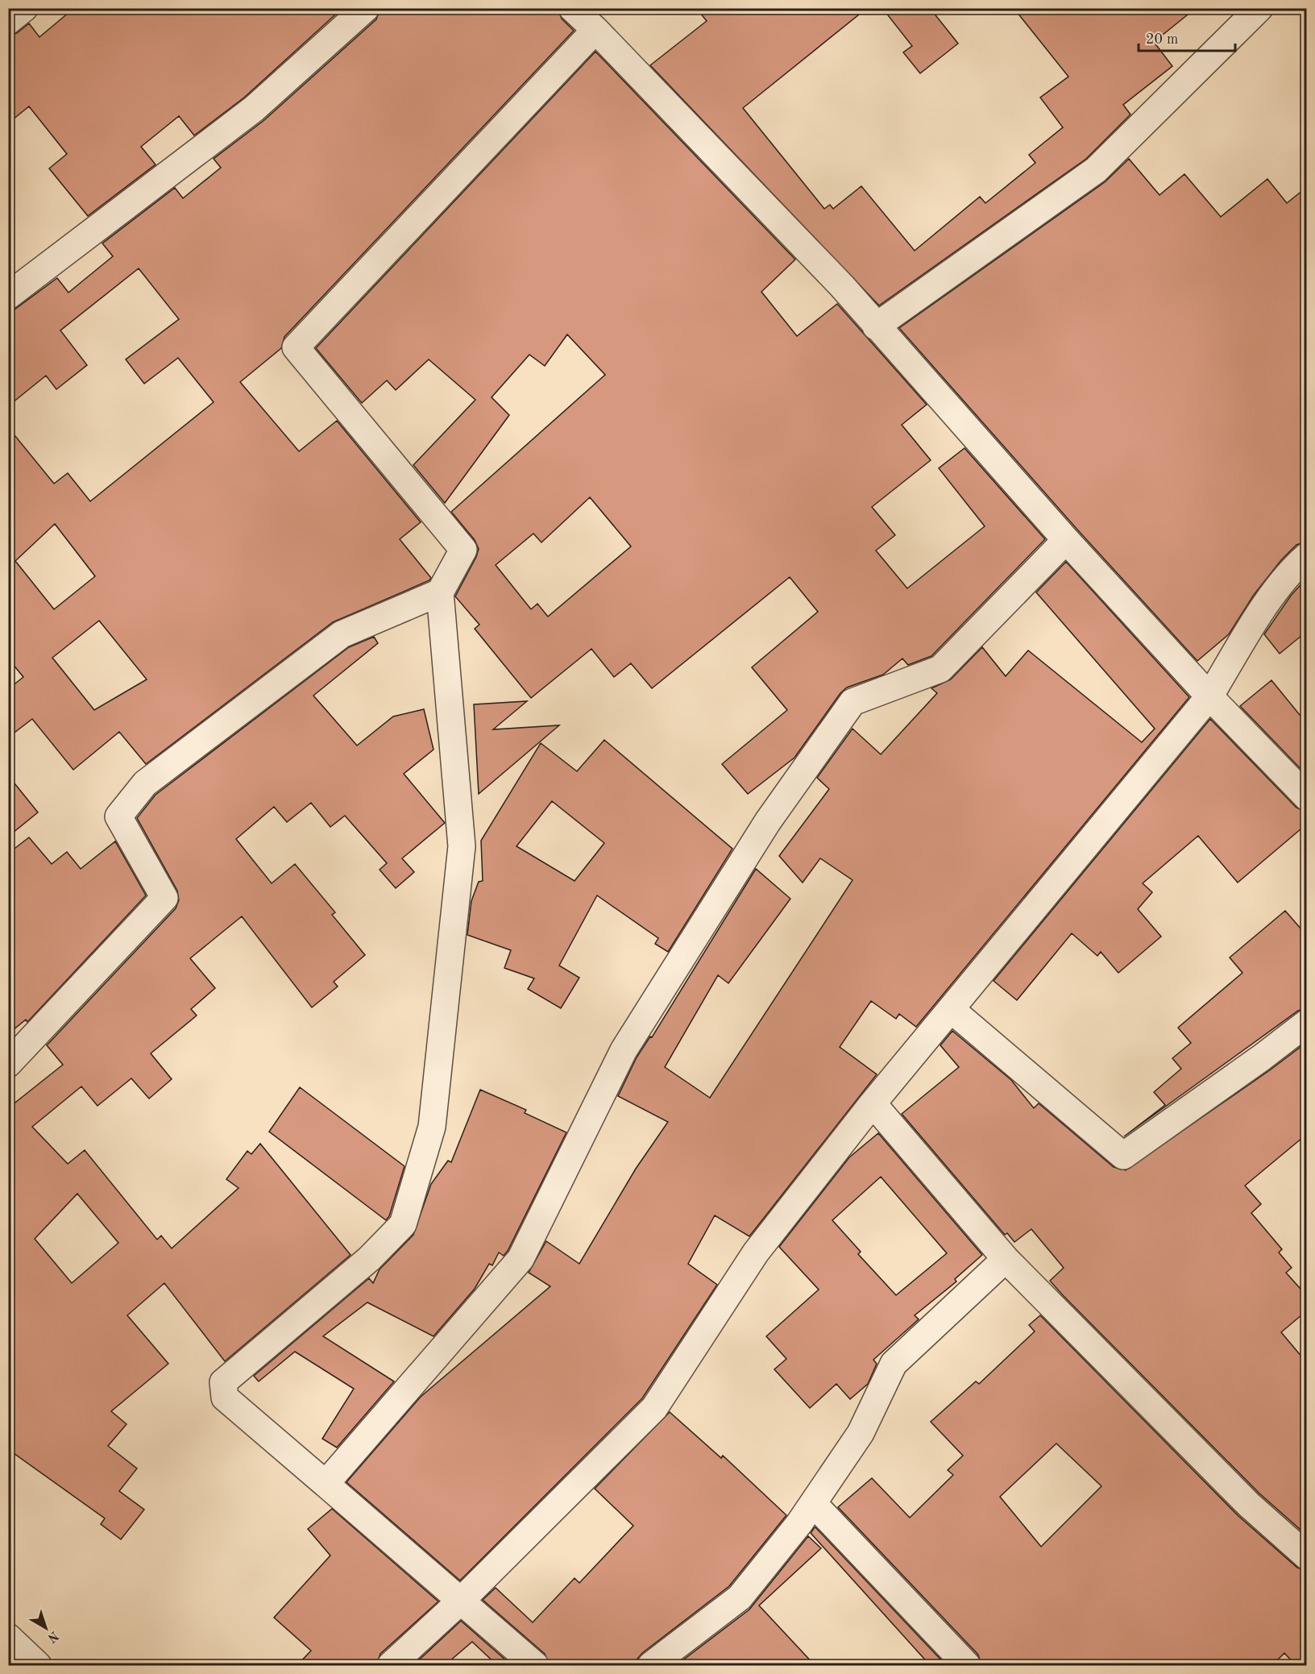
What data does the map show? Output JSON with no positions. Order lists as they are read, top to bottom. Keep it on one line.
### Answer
{"scale_bar":"20 m","north":"bottom right"}
